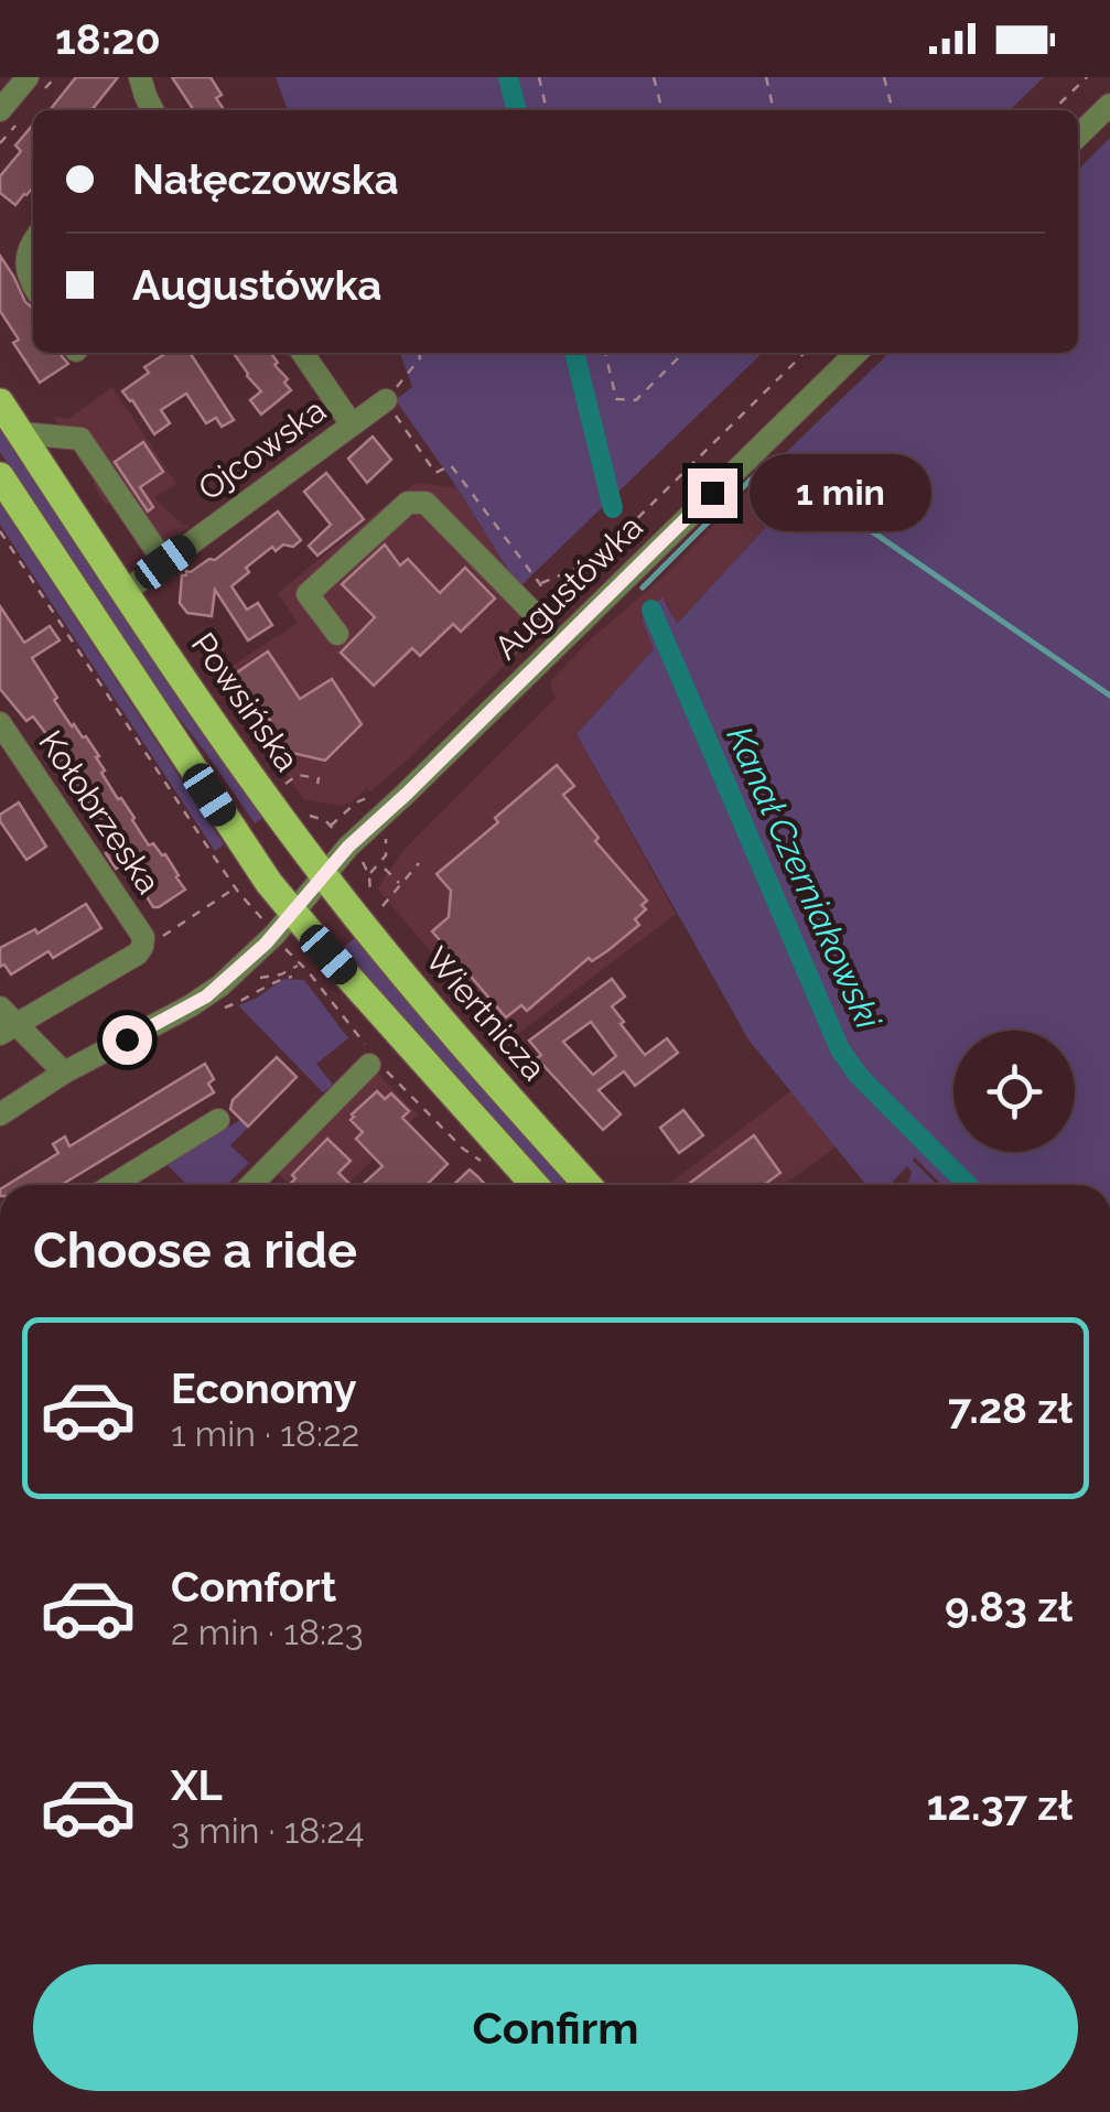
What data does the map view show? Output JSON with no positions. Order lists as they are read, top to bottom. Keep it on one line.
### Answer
{"streets":{"main road":["Powsińska","Wiertnicza"],"street":["Ojcowska","Augustówka","Kołobrzeska"]},"crossings":[["Ojcowska","Powsińska"],["Augustówka","Powsińska"],["Augustówka","Wiertnicza"],["Powsińska","Wiertnicza"]],"water":["Kanał Czerniakowski"],"page":{"status":"18:20","banner":["Nałęczowska","Augustówka"],"bubble":"1 min","heading":"Choose a ride","list":[{"name":"Economy","note":"1 min · 18:22","value":"7.28 zł"},{"name":"Comfort","note":"2 min · 18:23","value":"9.83 zł"},{"name":"XL","note":"3 min · 18:24","value":"12.37 zł"}],"buttons":"Confirm"}}
